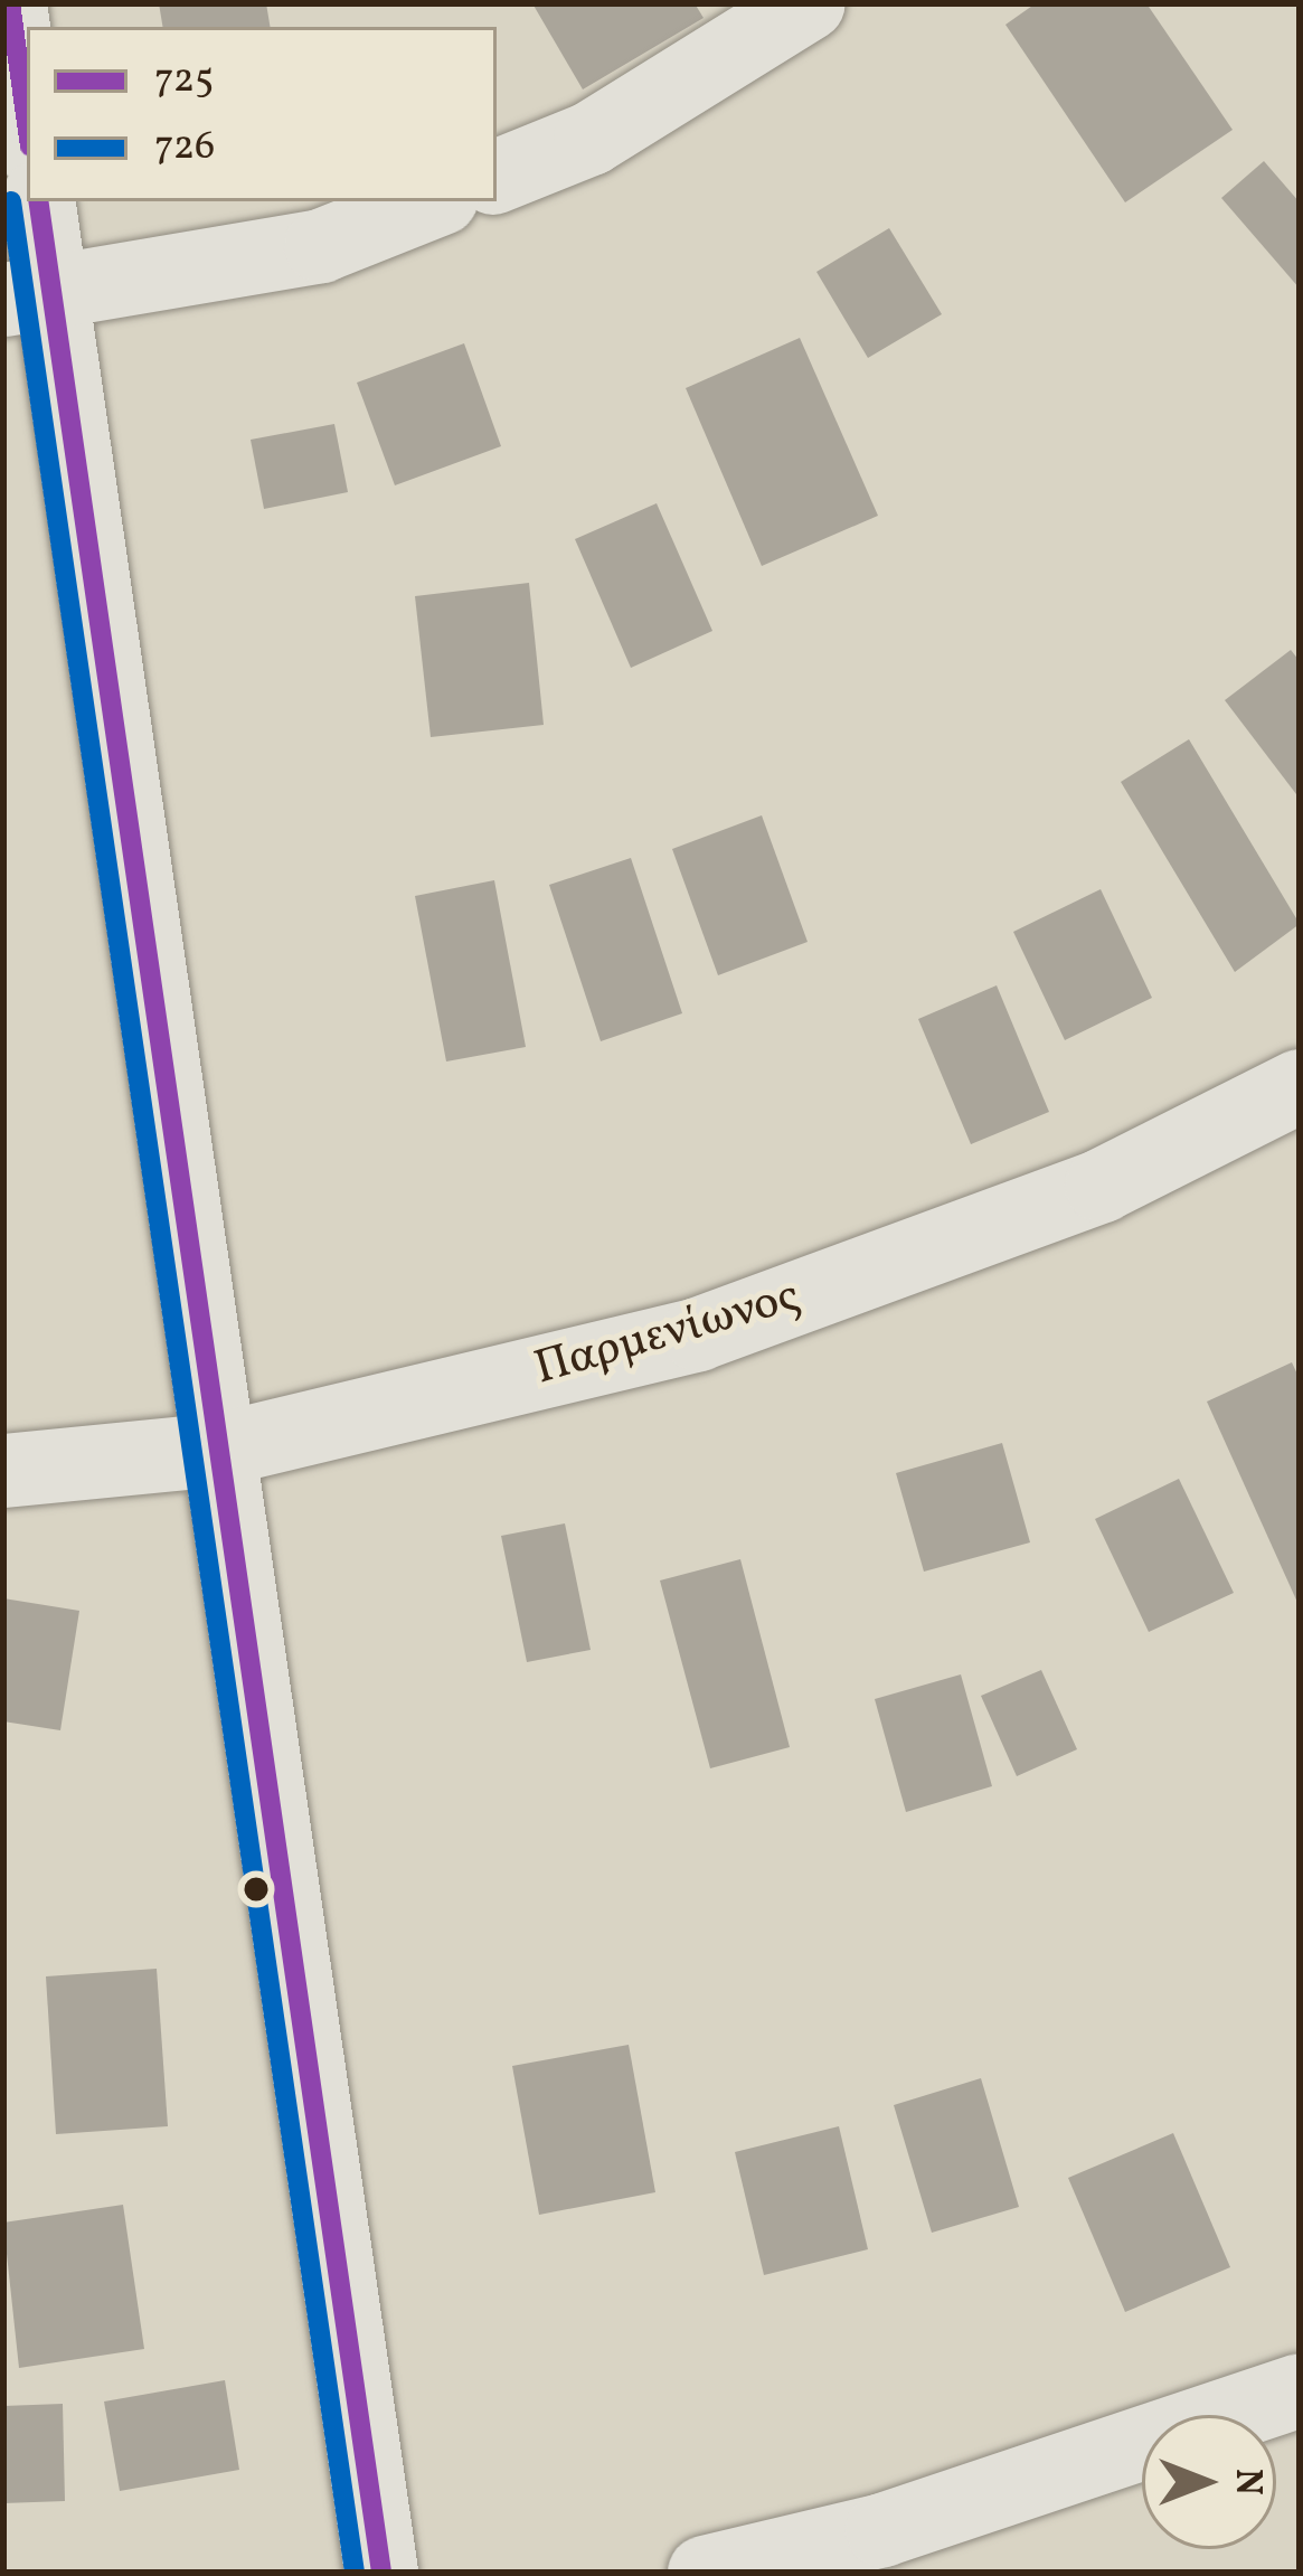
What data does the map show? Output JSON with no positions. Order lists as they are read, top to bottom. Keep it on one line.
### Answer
{"streets":{"street":["Παρμενίωνος"]},"lines":["transit line 725","transit line 726"],"legend":["725","726"],"north":"right"}
